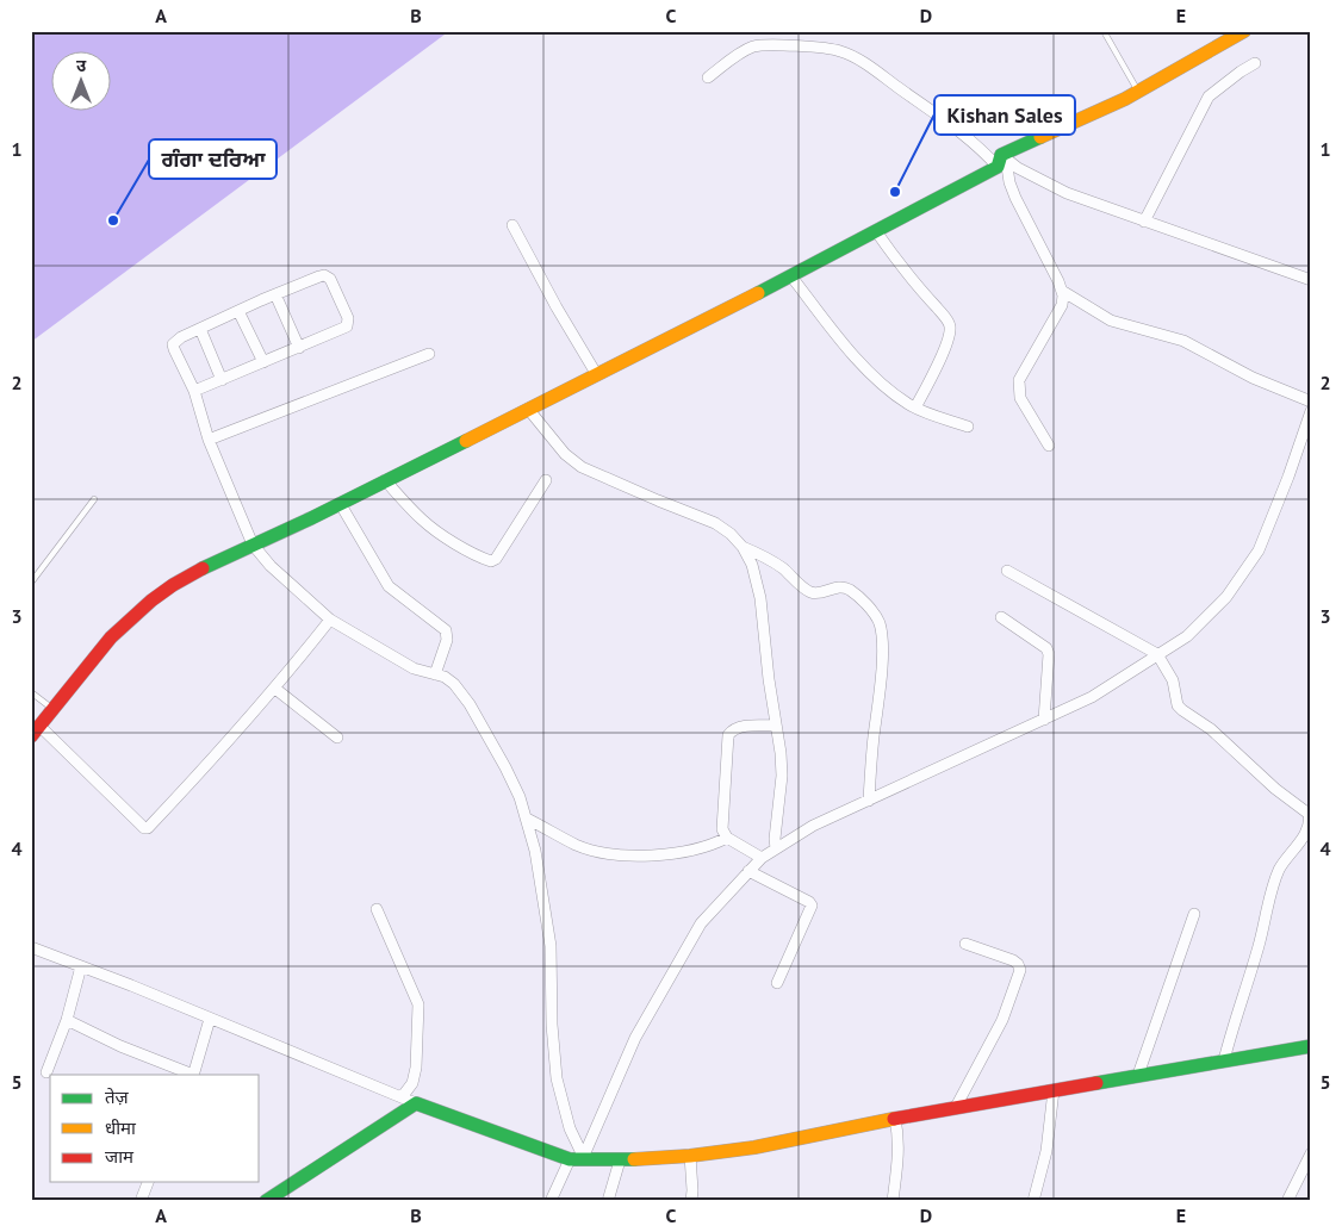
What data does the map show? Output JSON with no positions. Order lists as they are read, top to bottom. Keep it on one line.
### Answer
{"places":["Kishan Sales","ਗੰਗਾ ਦਰਿਆ"],"legend":["तेज़","धीमा","जाम"],"north":"top","grid":{"columns":["A","B","C","D","E"],"rows":["1","2","3","4","5"]}}
